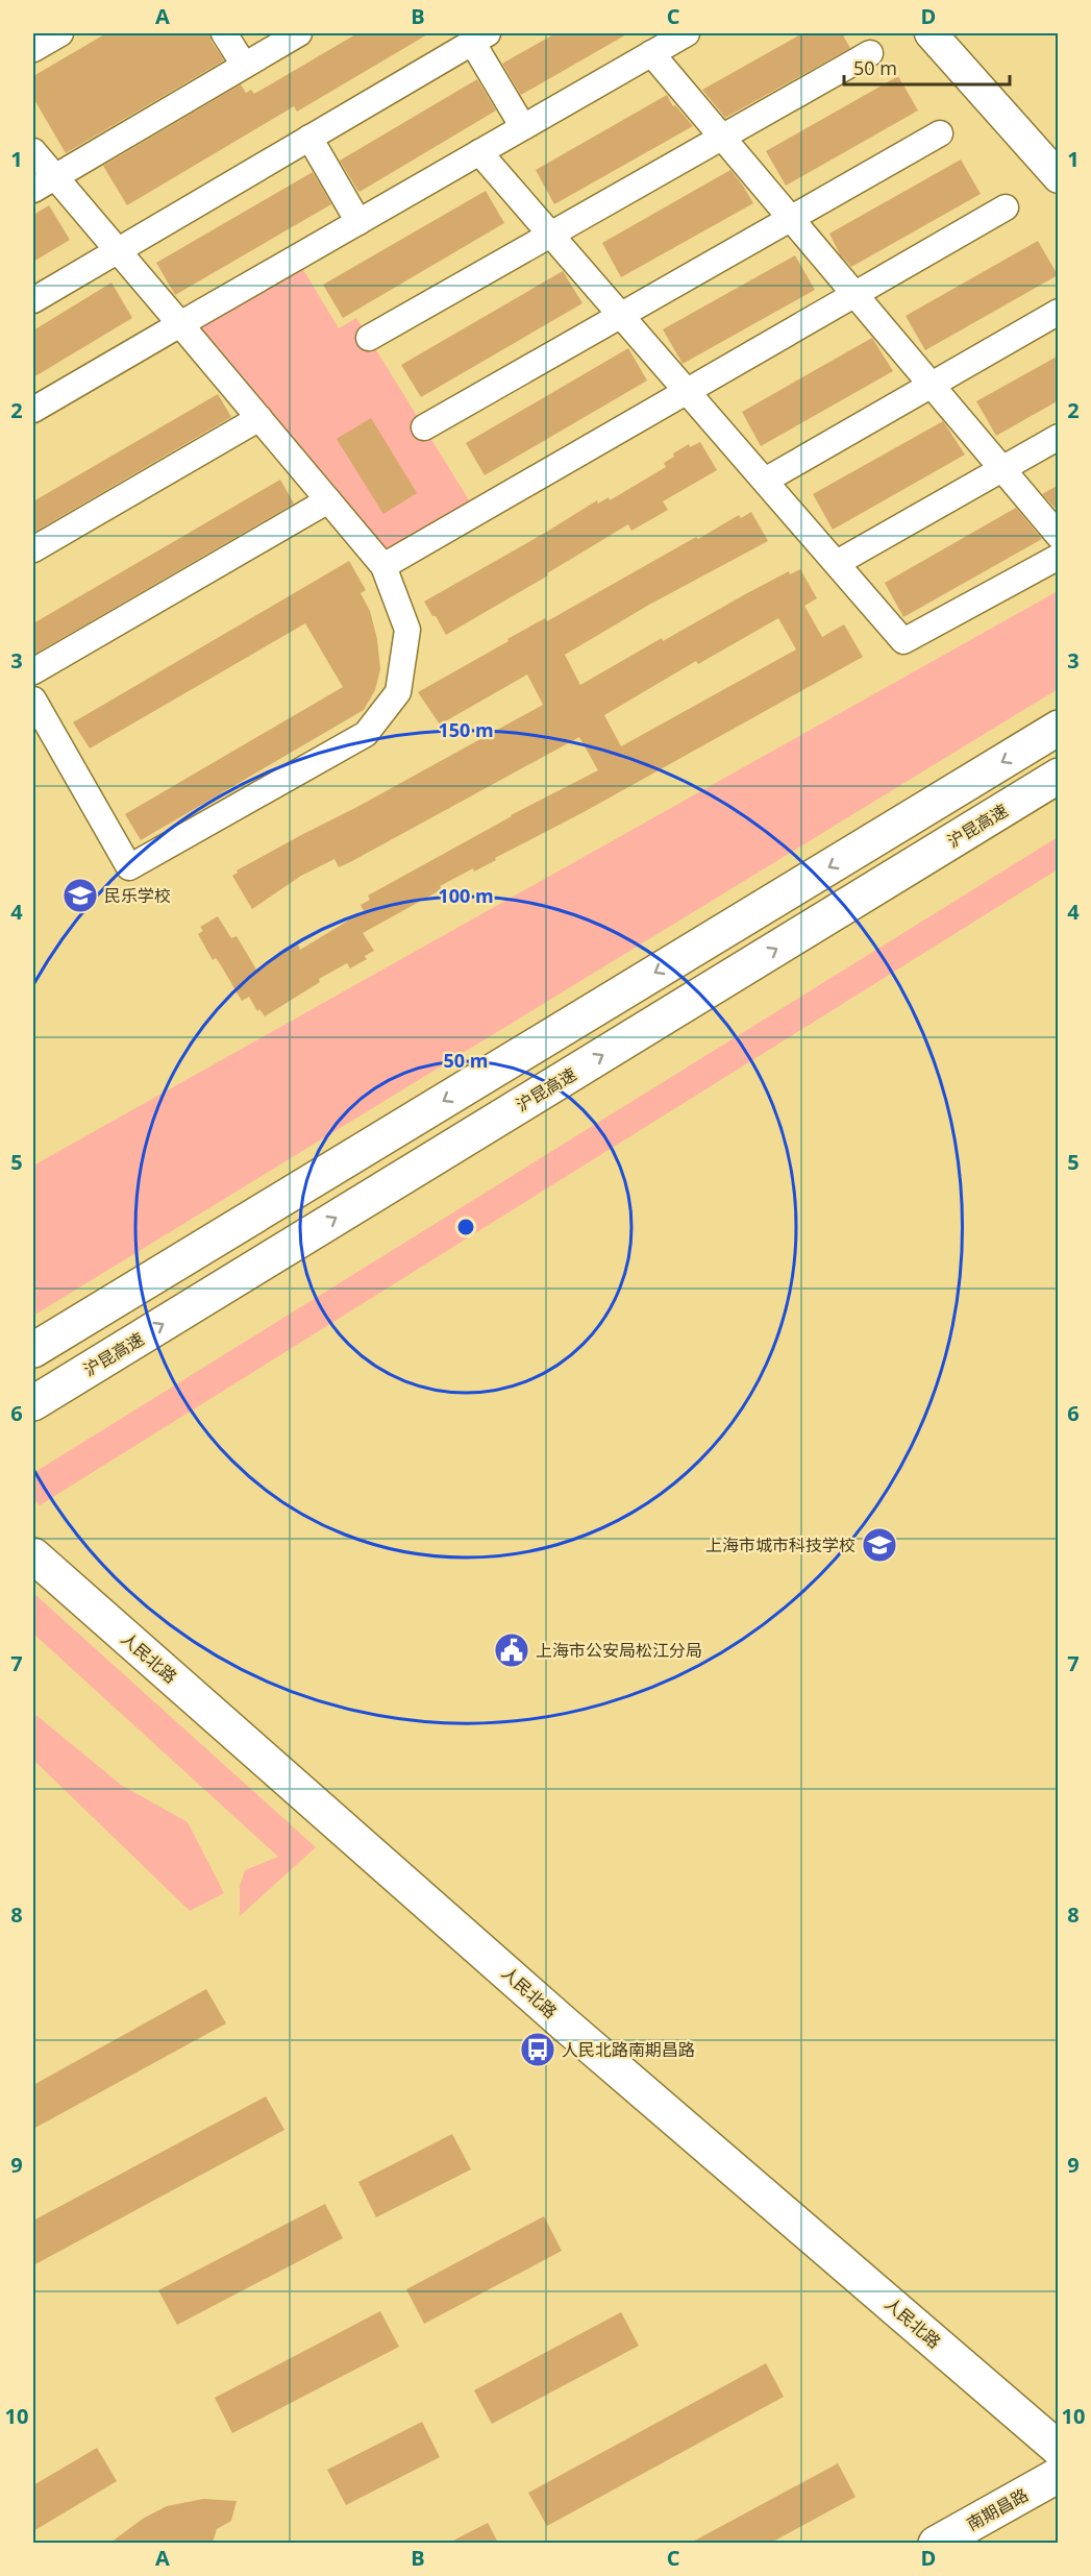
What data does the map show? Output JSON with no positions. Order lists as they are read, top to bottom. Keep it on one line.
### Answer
{"streets":{"main road":["沪昆高速","人民北路","南期昌路"]},"places":{"school or university":["民乐学校","上海市城市科技学校"],"public building":["上海市公安局松江分局"],"bus stop":["人民北路南期昌路"]},"scale_bar":"50 m","grid":{"columns":["A","B","C","D"],"rows":["1","2","3","4","5","6","7","8","9","10"]},"rings":["150 m","100 m","50 m"]}
